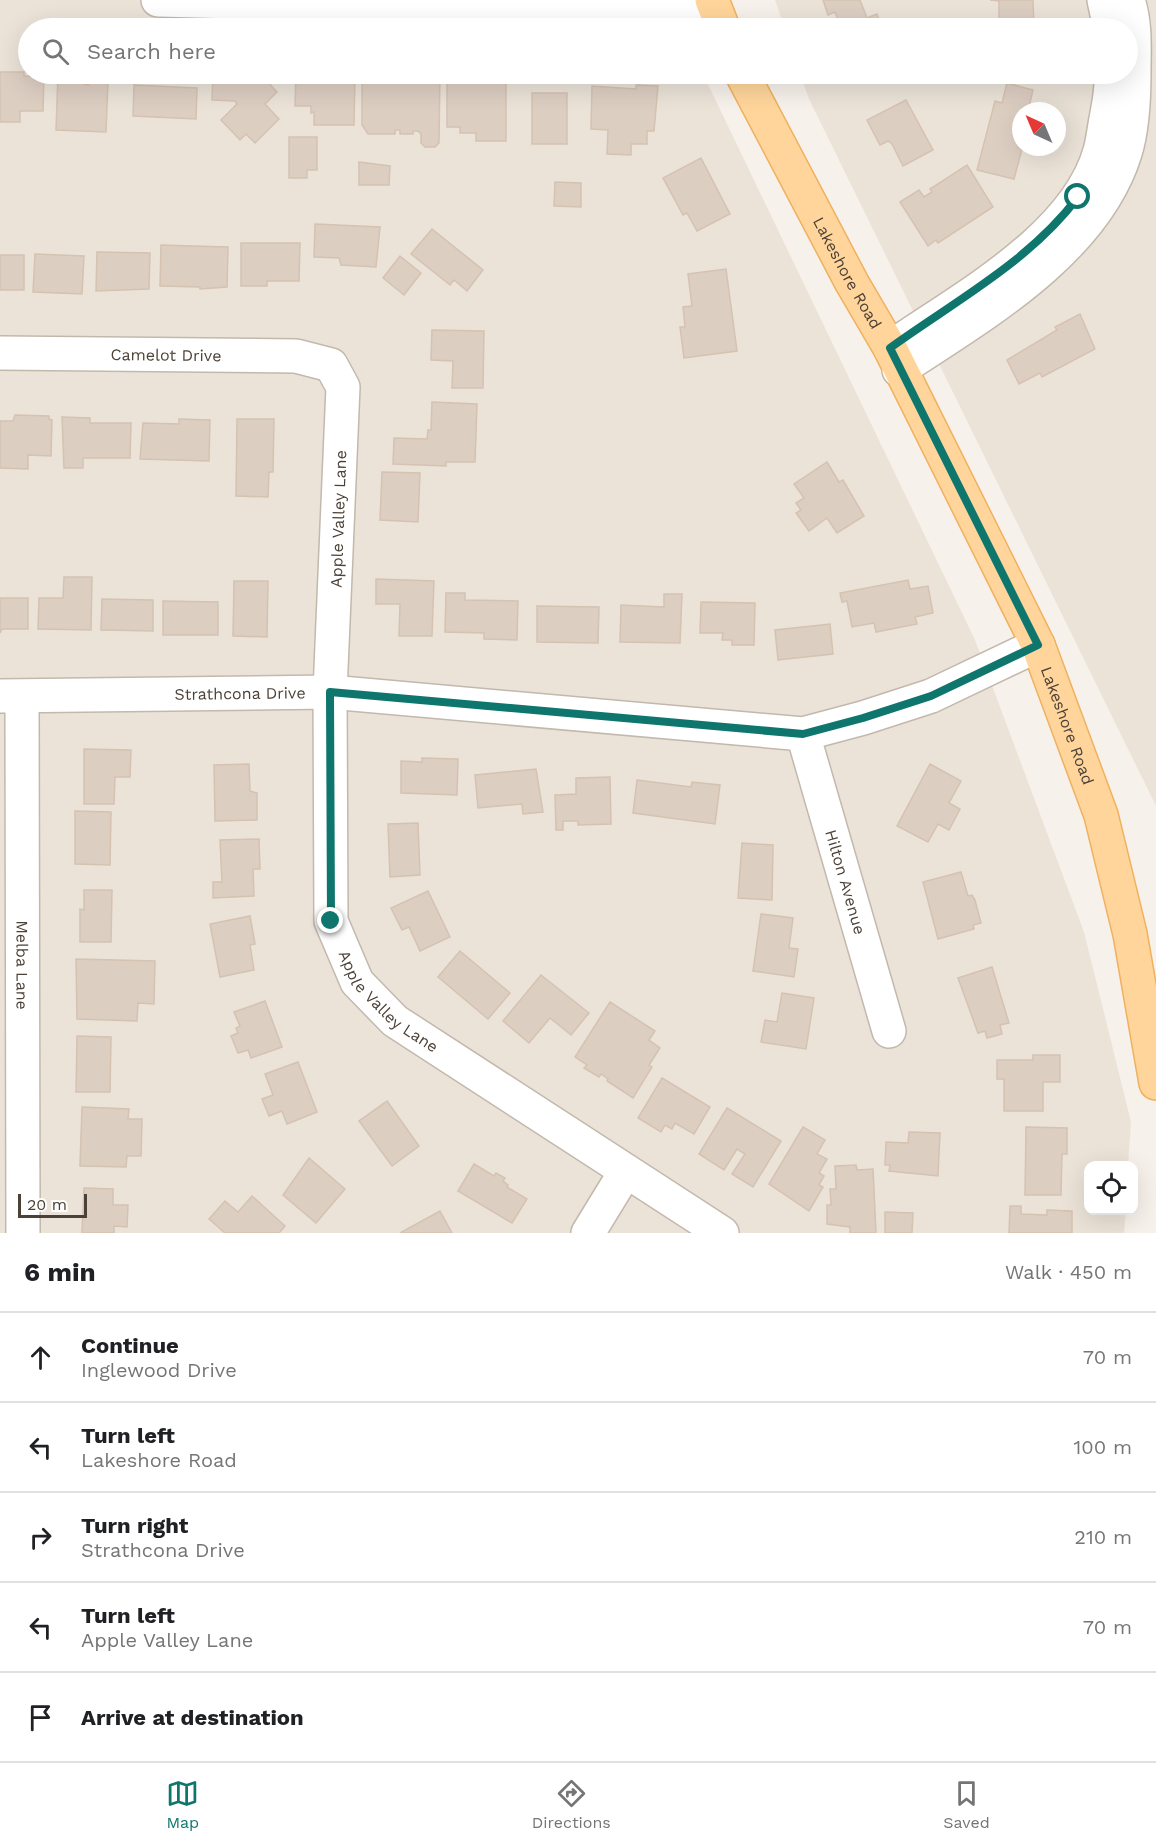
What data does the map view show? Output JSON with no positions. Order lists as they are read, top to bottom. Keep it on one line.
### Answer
{"streets":{"main road":["Lakeshore Road"],"street":["Camelot Drive","Apple Valley Lane","Strathcona Drive","Hilton Avenue","Melba Lane"]},"crossings":[["Lakeshore Road","Strathcona Drive"],["Camelot Drive","Apple Valley Lane"],["Apple Valley Lane","Strathcona Drive"],["Strathcona Drive","Hilton Avenue"],["Strathcona Drive","Melba Lane"]],"scale_bar":"20 m","north":"top left","page":{"search":"Search here","scale":"20 m","heading":["6 min","Walk · 450 m"],"list":[["Continue","Inglewood Drive","70 m"],["Turn left","Lakeshore Road","100 m"],["Turn right","Strathcona Drive","210 m"],["Turn left","Apple Valley Lane","70 m"],"Arrive at destination"],"nav":["Map","Directions","Saved"]}}
